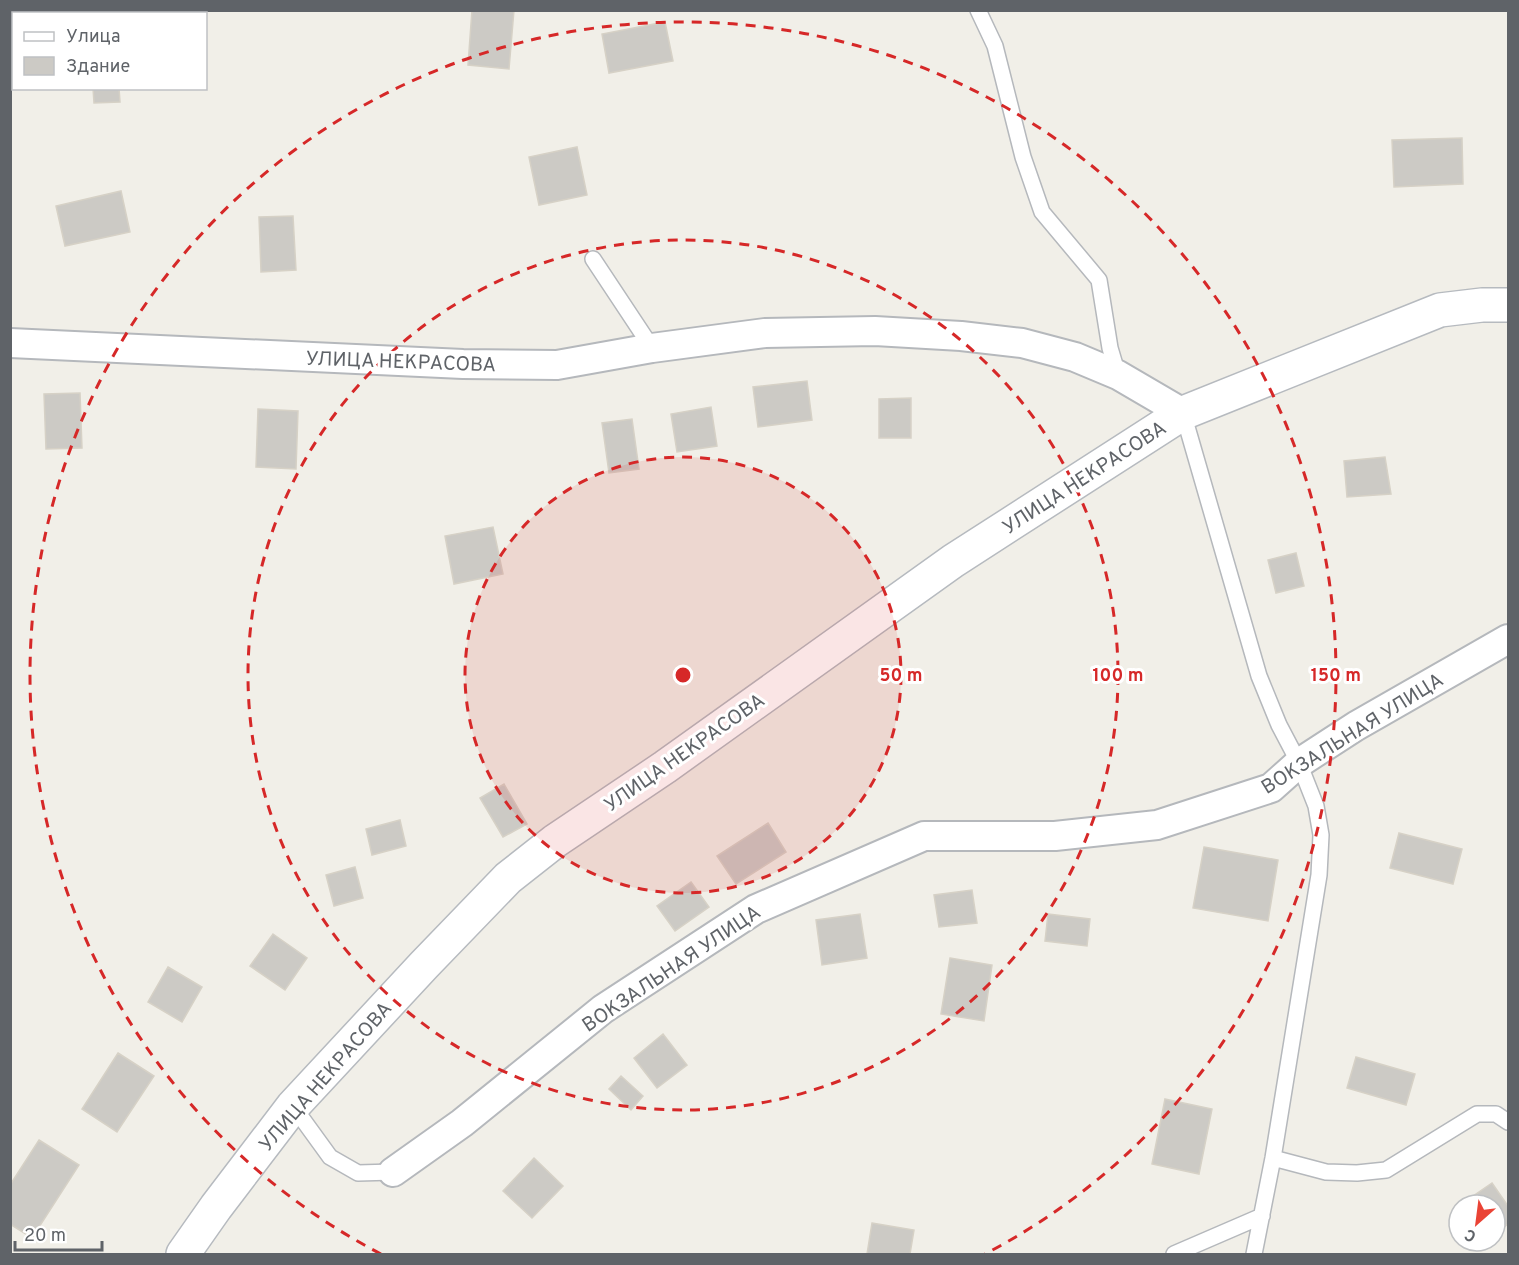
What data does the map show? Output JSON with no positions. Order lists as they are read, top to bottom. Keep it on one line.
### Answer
{"streets":{"main road":["УЛИЦА НЕКРАСОВА"],"street":["ВОКЗАЛЬНАЯ УЛИЦА"]},"legend":["Улица","Здание"],"scale_bar":"20 m","north":"bottom left","rings":["50 m","100 m","150 m"]}
